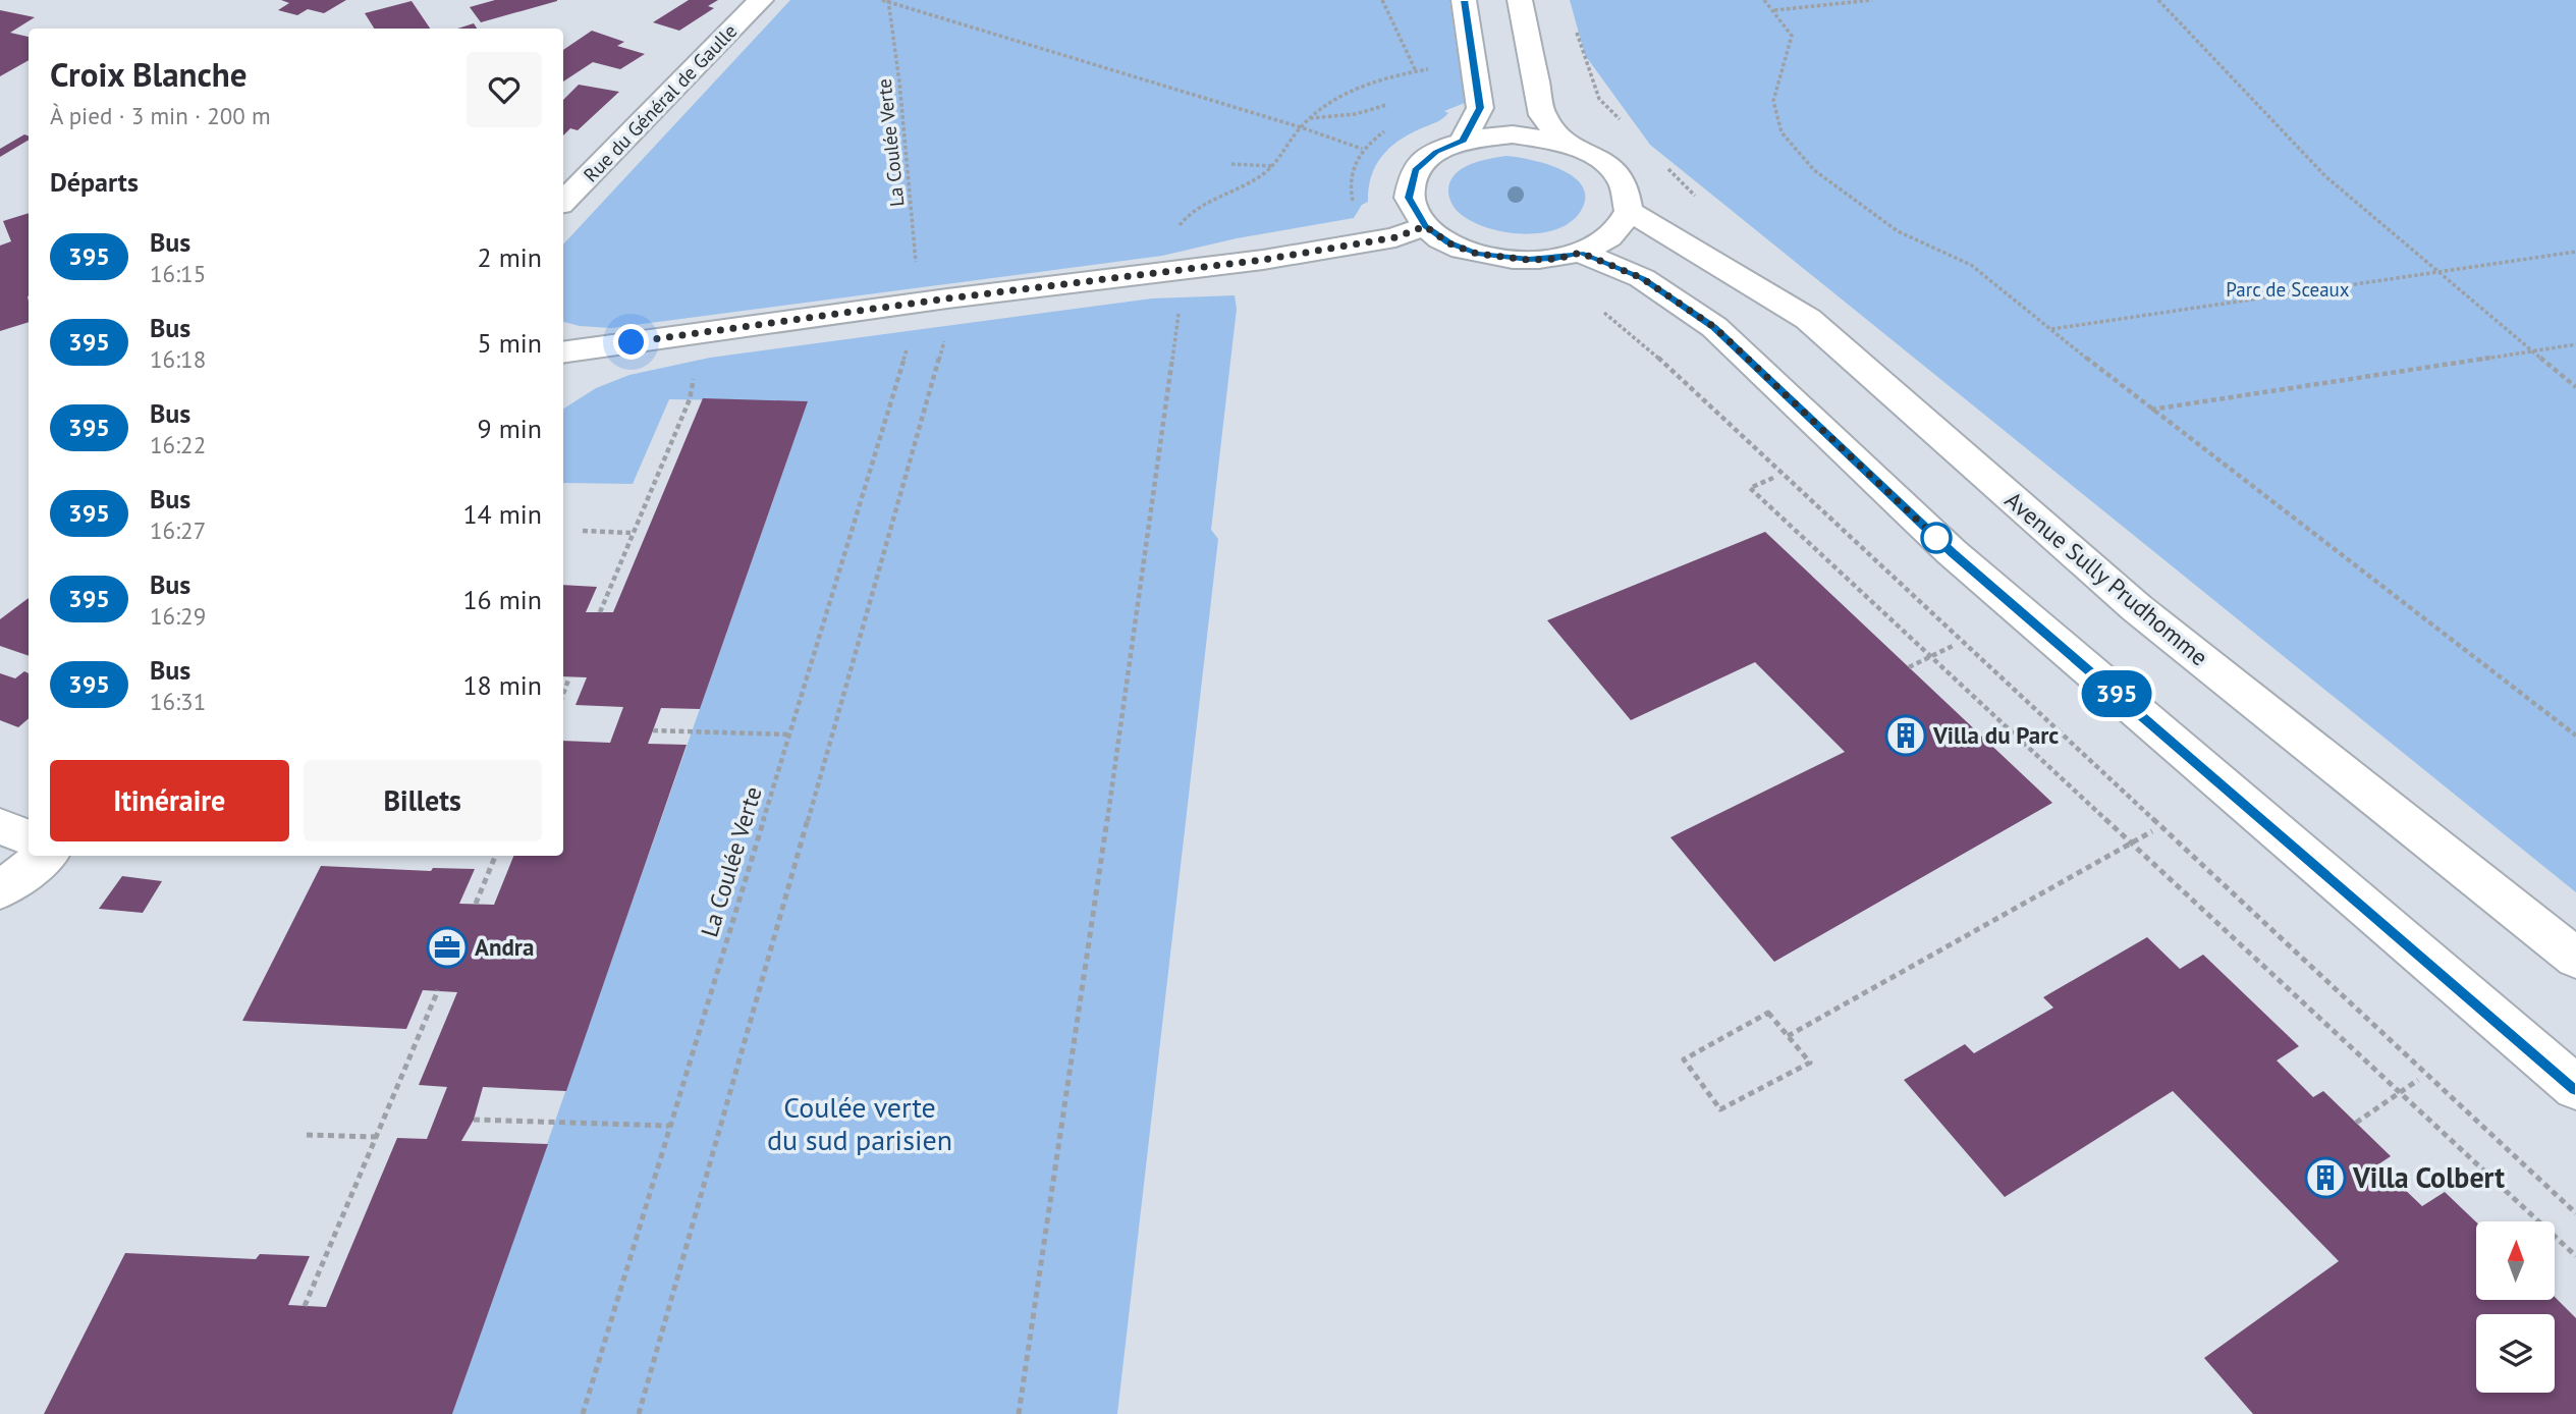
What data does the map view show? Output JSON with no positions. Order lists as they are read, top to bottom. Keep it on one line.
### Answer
{"streets":{"main road":["Rue du Général de Gaulle","Avenue Sully Prudhomme"],"path":["La Coulée Verte"]},"parks":["Parc de Sceaux","Coulée verte du sud parisien"],"places":{"building":["Villa du Parc","Villa Colbert"],"office":["Andra"]},"lines":["bus line 395"],"north":"top","page":{"on_map":"395","heading":[["Croix Blanche","À pied · 3 min · 200 m"],"Départs"],"list":[{"mark":"395","name":"Bus","note":"16:15","value":"2 min"},{"mark":"395","name":"Bus","note":"16:18","value":"5 min"},{"mark":"395","name":"Bus","note":"16:22","value":"9 min"},{"mark":"395","name":"Bus","note":"16:27","value":"14 min"},{"mark":"395","name":"Bus","note":"16:29","value":"16 min"},{"mark":"395","name":"Bus","note":"16:31","value":"18 min"}],"buttons":["Itinéraire","Billets"]}}
